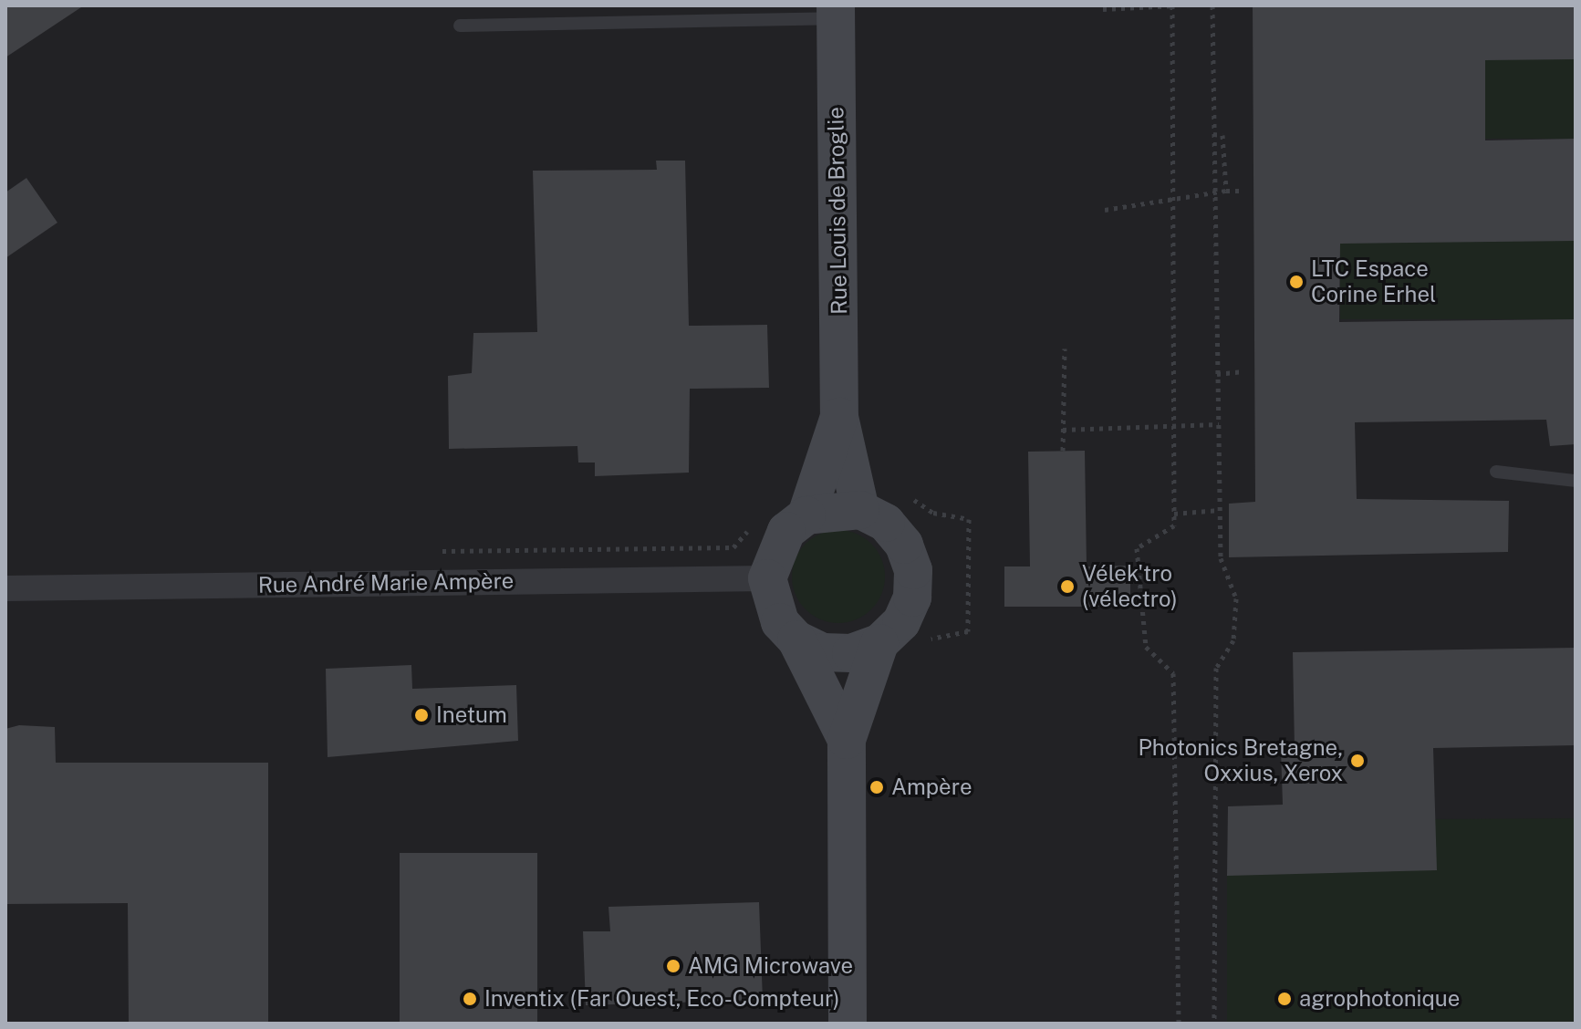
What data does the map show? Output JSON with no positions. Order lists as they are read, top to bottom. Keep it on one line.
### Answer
{"streets":{"street":["Rue Louis de Broglie","Rue André Marie Ampère"]},"crossings":[["Rue Louis de Broglie","Rue André Marie Ampère"]],"places":["LTC Espace Corine Erhel","Vélek'tro (vélectro)","Inetum","Photonics Bretagne, Oxxius, Xerox","Ampère","AMG Microwave","Inventix (Far Ouest, Eco-Compteur)","agrophotonique"]}
